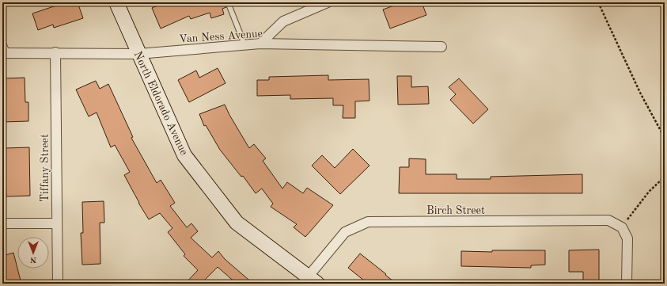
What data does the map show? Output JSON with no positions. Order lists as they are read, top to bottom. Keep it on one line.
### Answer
{"streets":{"street":["Van Ness Avenue","North Eldorado Avenue","Tiffany Street","Birch Street"]},"crossings":[["Van Ness Avenue","North Eldorado Avenue"],["Van Ness Avenue","Tiffany Street"],["North Eldorado Avenue","Birch Street"]],"north":"bottom"}
